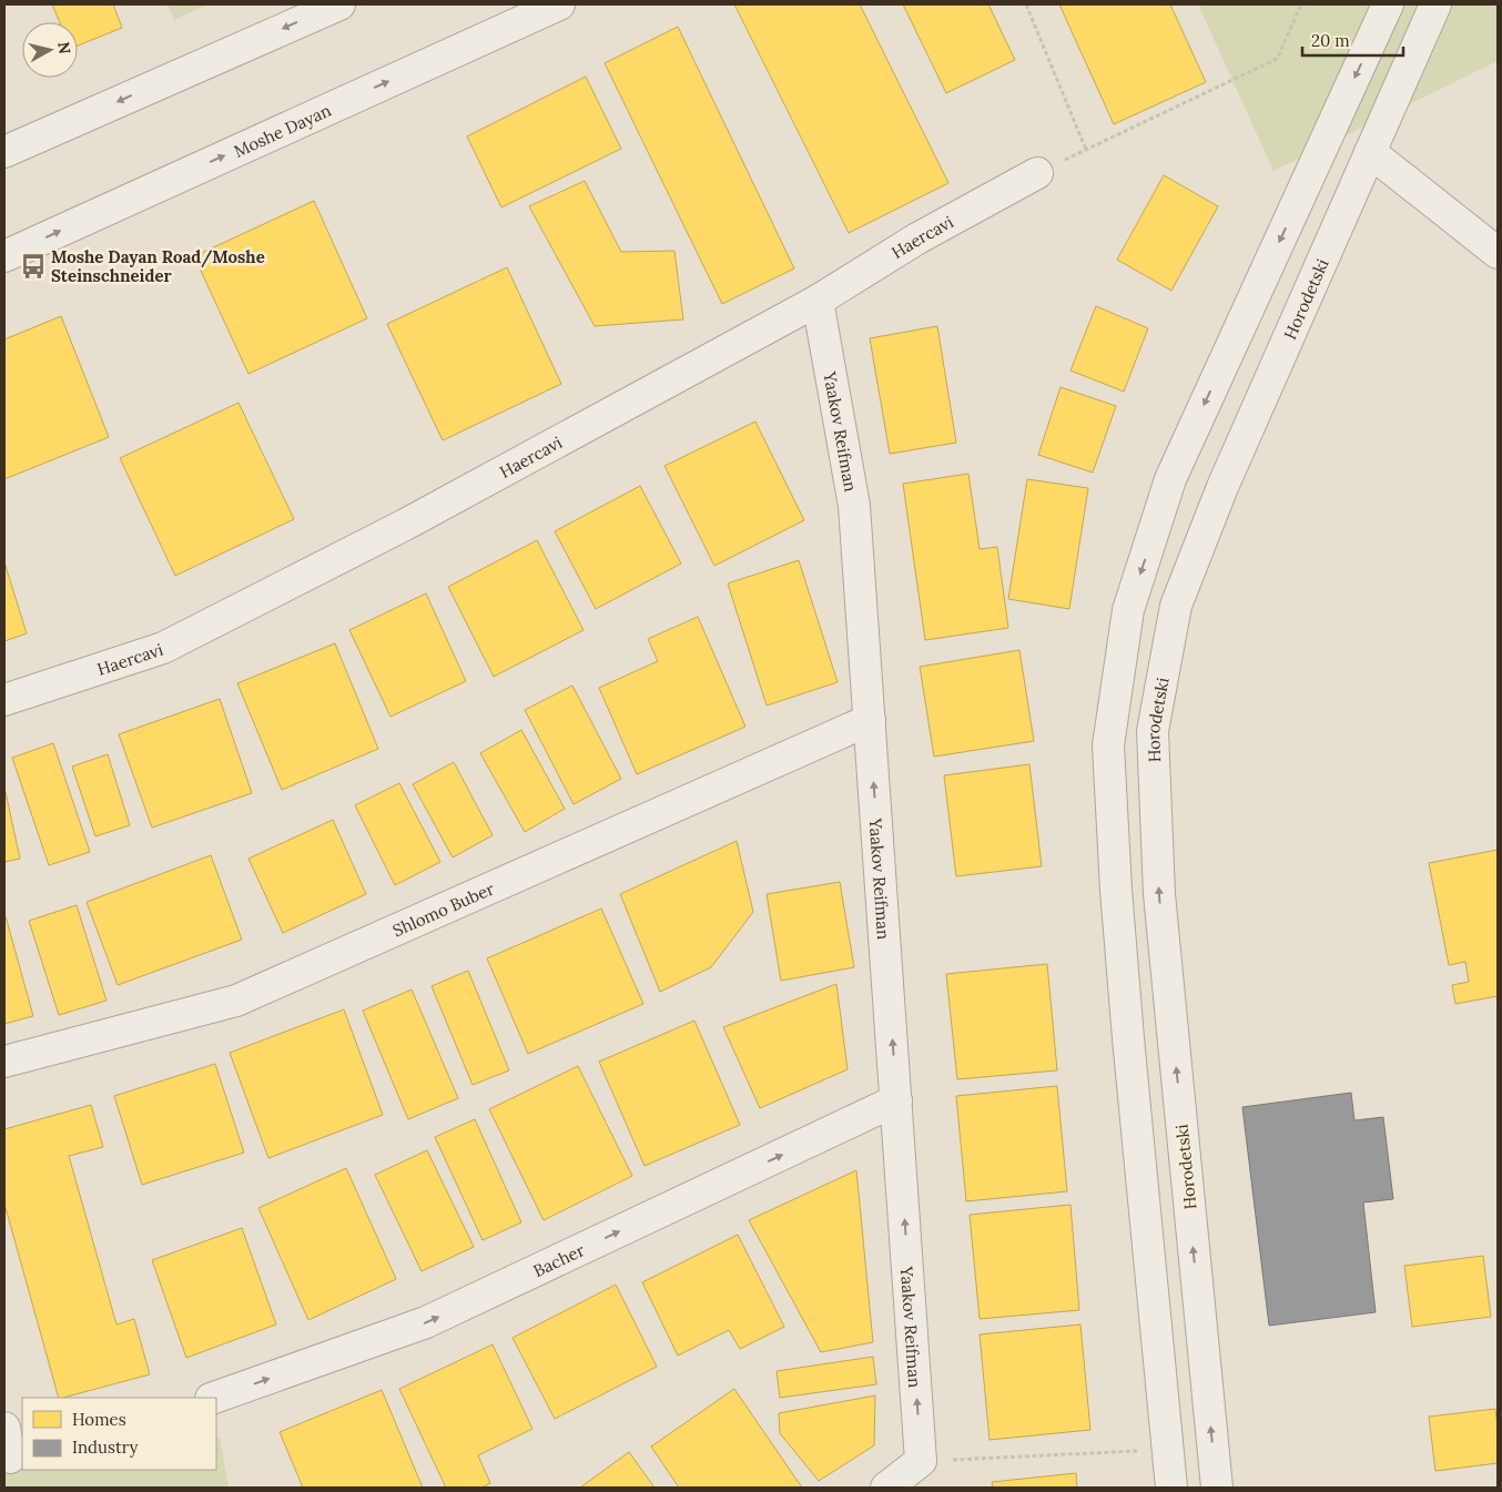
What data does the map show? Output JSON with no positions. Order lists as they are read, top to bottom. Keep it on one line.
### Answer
{"streets":{"street":["Moshe Dayan","Haercavi","Horodetski","Yaakov Reifman","Shlomo Buber","Bacher"]},"crossings":[["Haercavi","Yaakov Reifman"],["Yaakov Reifman","Shlomo Buber"],["Yaakov Reifman","Bacher"]],"one_way":["Bacher"],"places":{"bus stop":["Moshe Dayan Road/Moshe Steinschneider"]},"legend":["Homes","Industry"],"scale_bar":"20 m","north":"right"}
